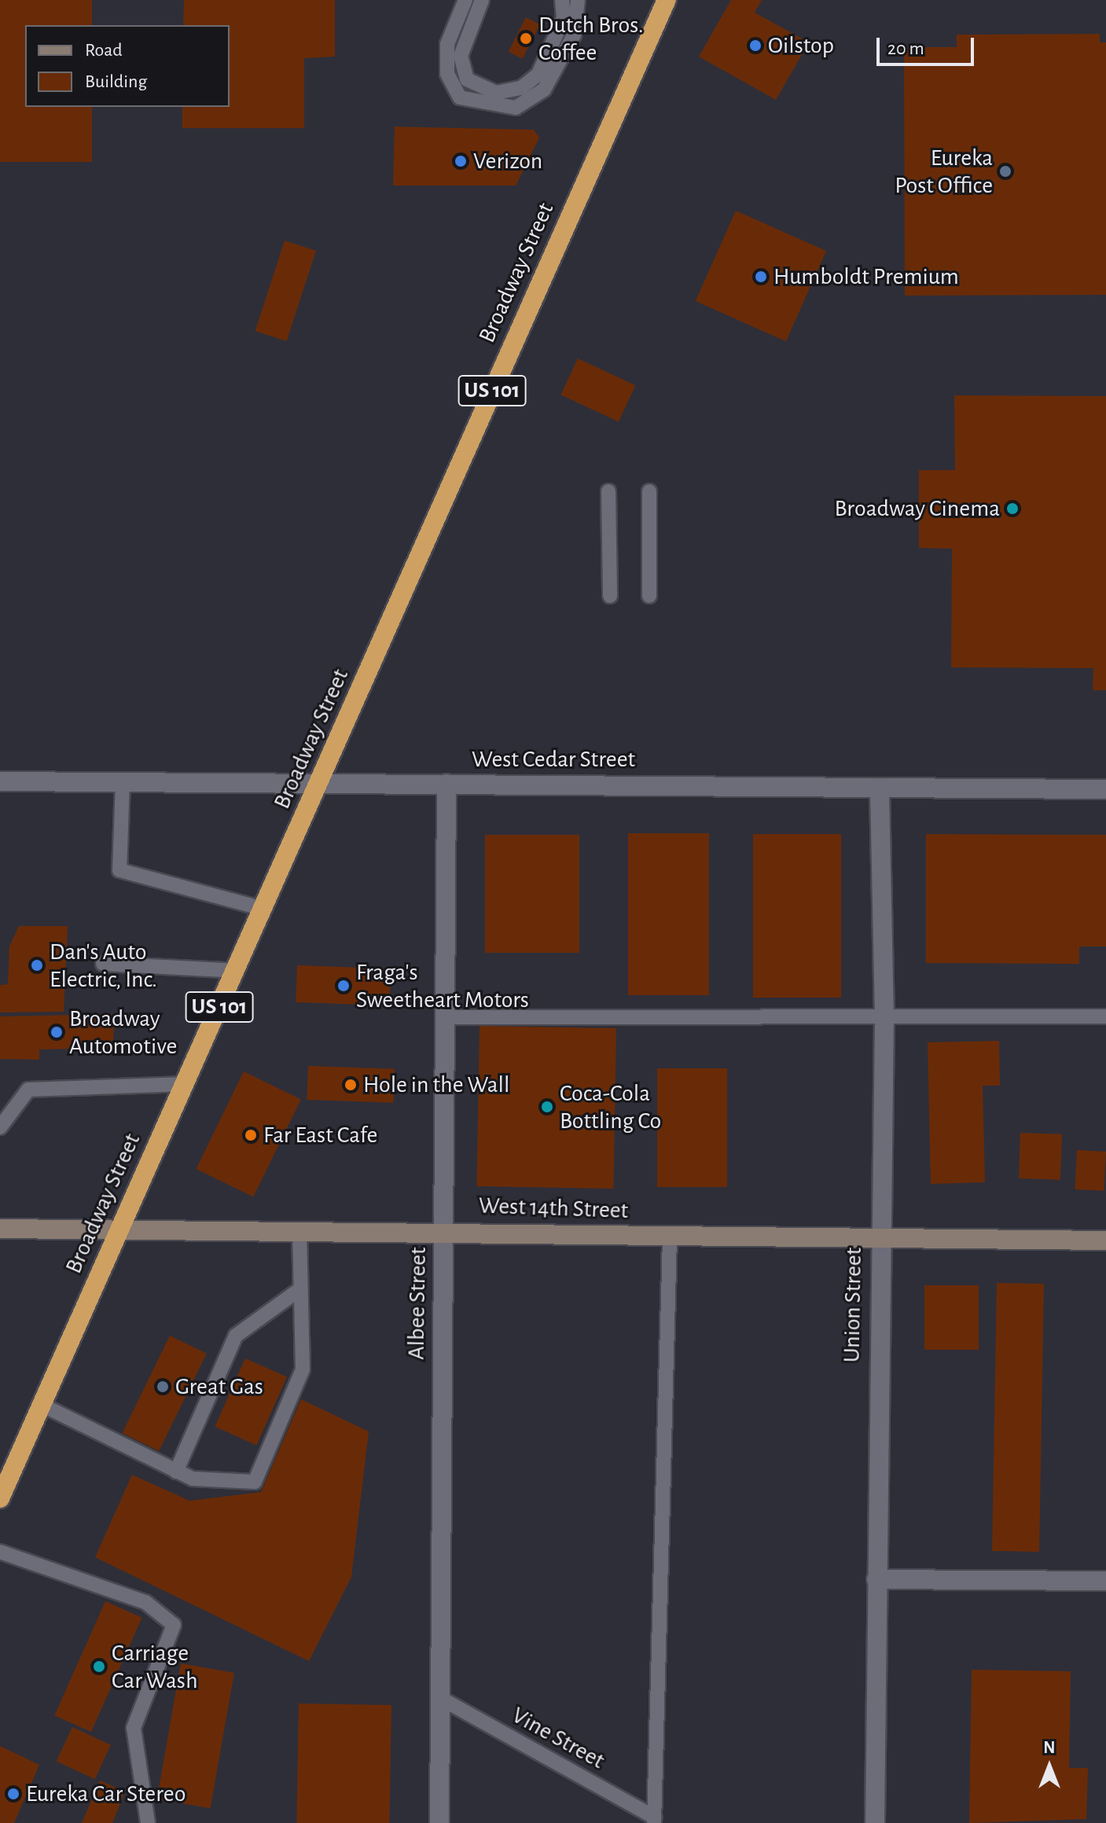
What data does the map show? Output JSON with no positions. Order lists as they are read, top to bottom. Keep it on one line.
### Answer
{"streets":{"highway":["Broadway Street","US 101"],"street":["West Cedar Street","West 14th Street","Albee Street","Union Street"],"lane":["Vine Street"]},"crossings":[["Broadway Street","West Cedar Street"],["Broadway Street","West 14th Street"],["West Cedar Street","Albee Street"],["West Cedar Street","Union Street"],["West 14th Street","Albee Street"],["West 14th Street","Union Street"],["Albee Street","Vine Street"]],"places":["Dutch Bros. Coffee","Oilstop","Verizon","Eureka Post Office","Humboldt Premium","Broadway Cinema","Dan's Auto Electric, Inc.","Fraga's Sweetheart Motors","Broadway Automotive","Hole in the Wall","Coca-Cola Bottling Co","Far East Cafe","Great Gas","Carriage Car Wash","Eureka Car Stereo"],"legend":["Road","Building"],"scale_bar":"20 m","north":"top"}
